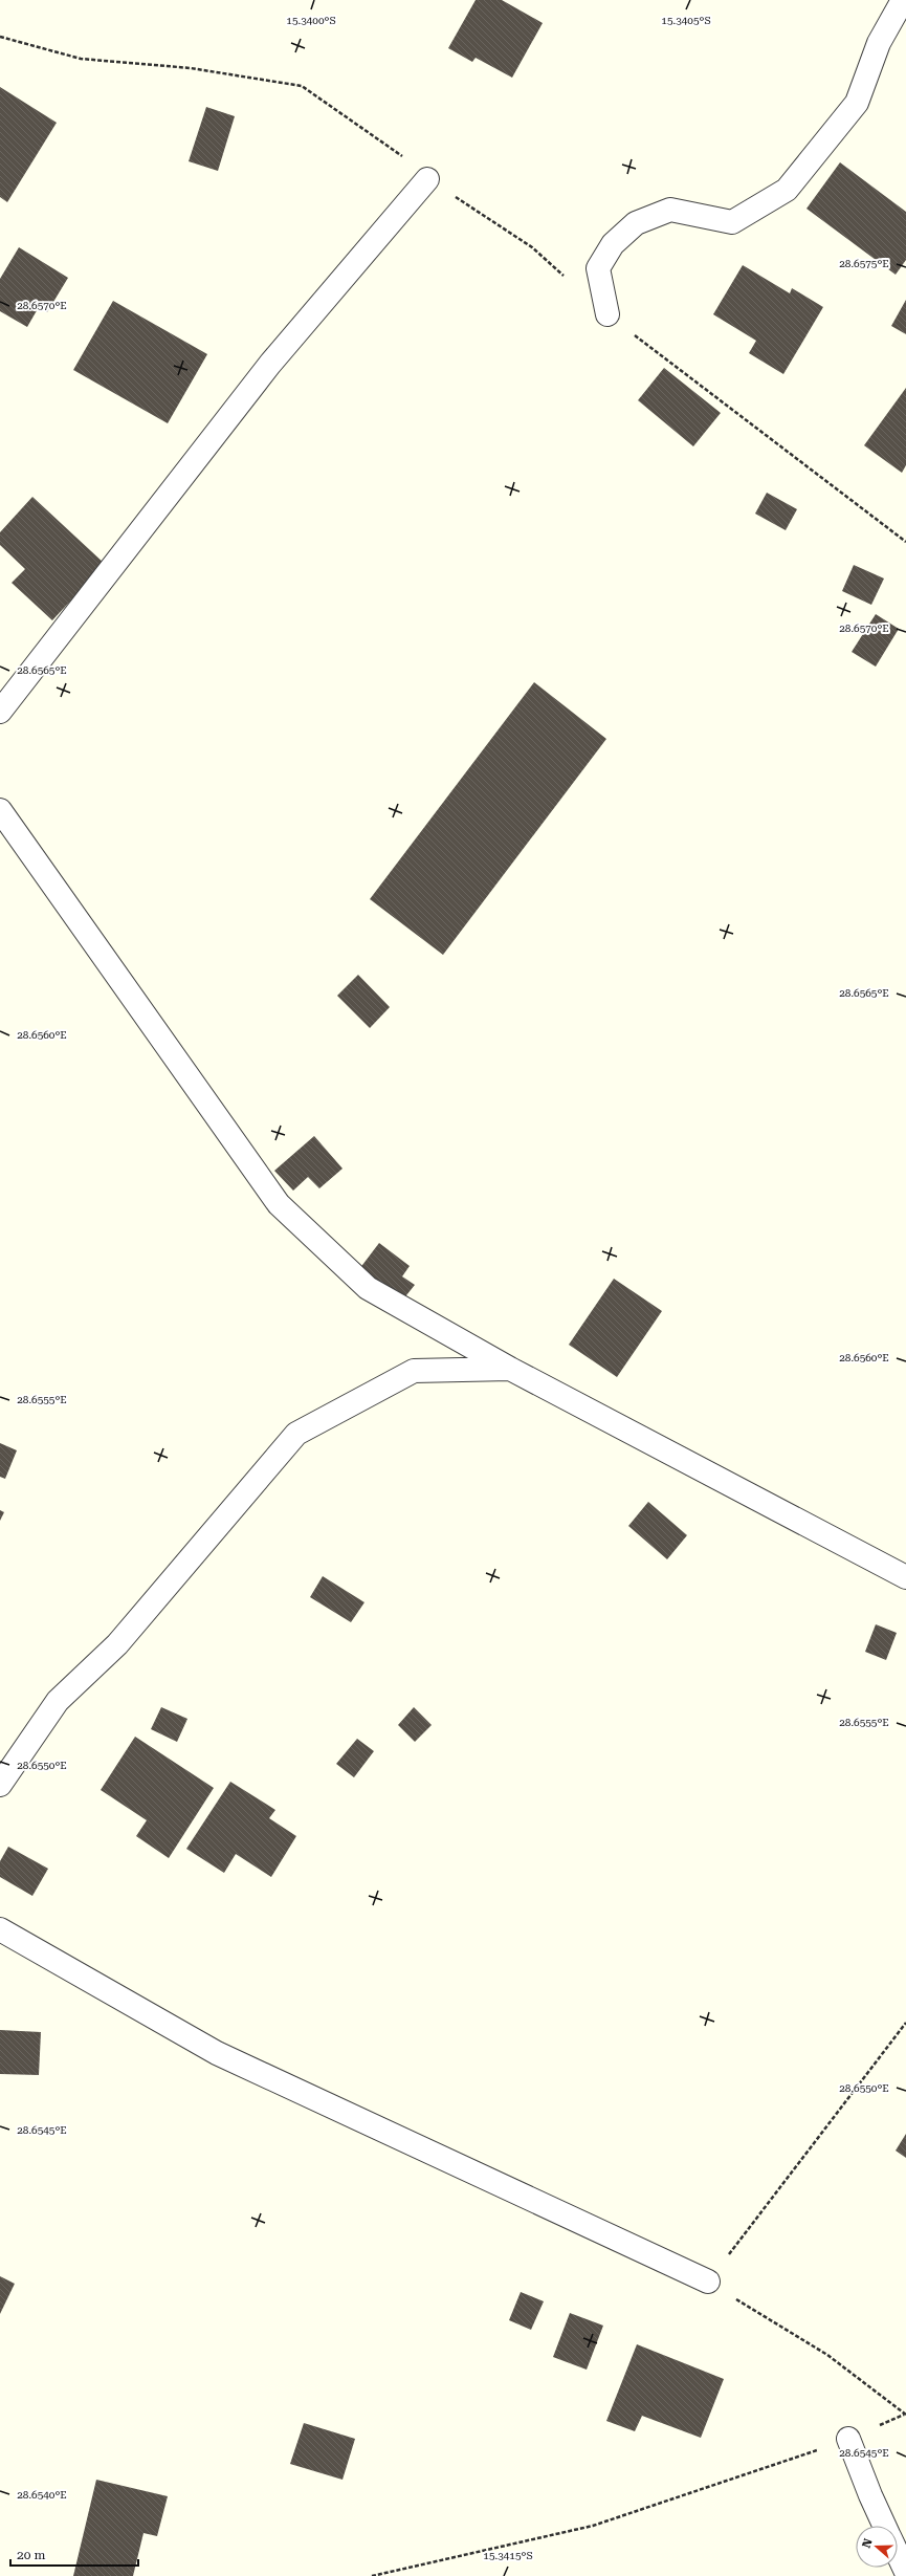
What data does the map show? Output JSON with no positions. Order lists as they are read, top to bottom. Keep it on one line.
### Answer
{"scale_bar":"20 m","north":"left","coordinates":["15.3400°S","15.3405°S","28.6575°E","28.6570°E","28.6565°E","28.6560°E","28.6555°E","28.6550°E","28.6545°E","28.6540°E","15.3415°S"]}
